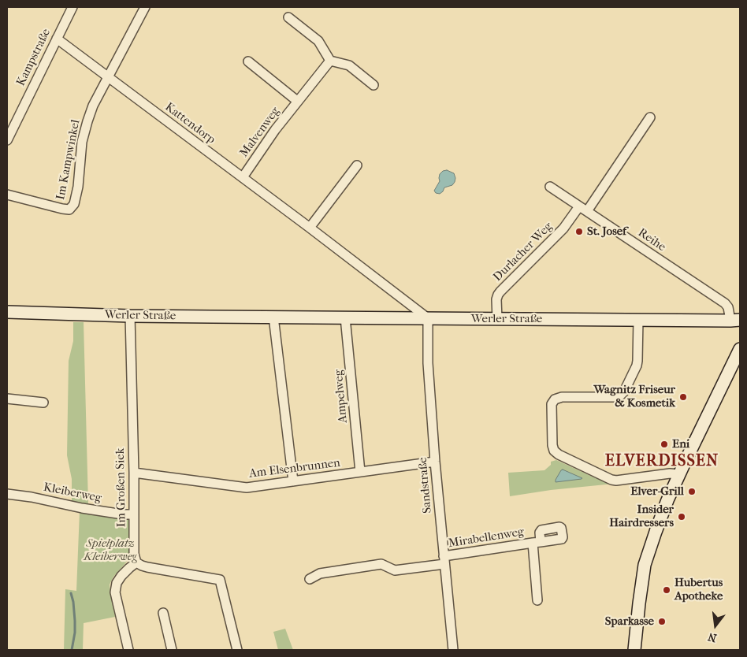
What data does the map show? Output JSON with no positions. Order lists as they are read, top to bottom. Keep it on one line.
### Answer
{"streets":{"main road":["Werler Straße"],"street":["Kampstraße","Kattendorp","Malvenweg","Im Kampwinkel","Reihe","Durlacher Weg","Ampelweg","Am Elsenbrunnen","Sandstraße","Im Großen Siek","Kleiberweg","Mirabellenweg"]},"crossings":[["Kampstraße","Kattendorp"],["Kattendorp","Malvenweg"],["Kattendorp","Im Kampwinkel"],["Kattendorp","Werler Straße"],["Kattendorp","Sandstraße"],["Reihe","Durlacher Weg"],["Reihe","Werler Straße"],["Durlacher Weg","Werler Straße"],["Werler Straße","Ampelweg"],["Werler Straße","Sandstraße"],["Werler Straße","Im Großen Siek"],["Ampelweg","Am Elsenbrunnen"],["Am Elsenbrunnen","Sandstraße"],["Am Elsenbrunnen","Im Großen Siek"],["Sandstraße","Mirabellenweg"],["Im Großen Siek","Kleiberweg"]],"districts":["ELVERDISSEN"],"parks":["Spielplatz Kleiberweg"],"places":["St. Josef","Wagnitz Friseur & Kosmetik","Eni","Elver-Grill","Insider Hairdressers","Hubertus Apotheke","Sparkasse"],"north":"bottom"}
